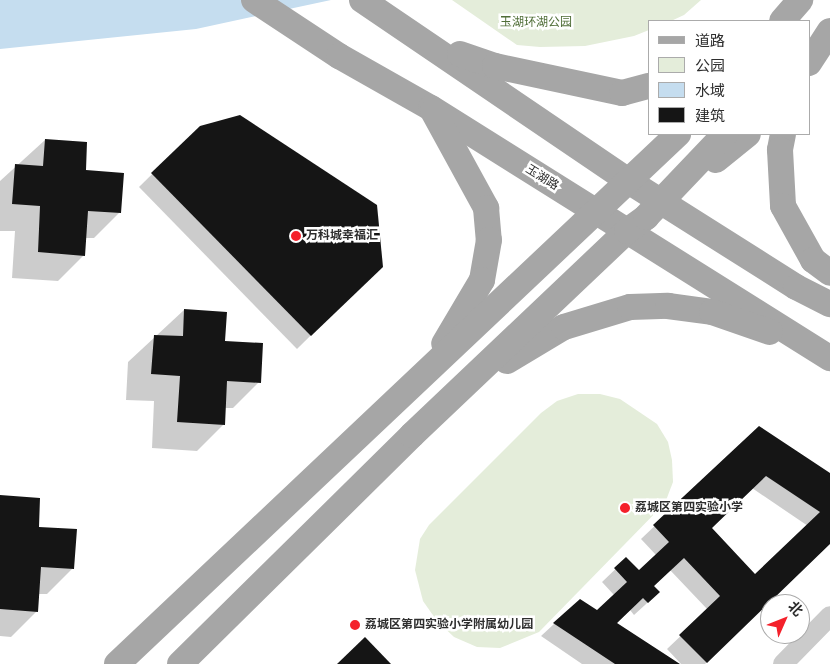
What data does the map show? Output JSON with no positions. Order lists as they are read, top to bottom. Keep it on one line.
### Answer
{"streets":{"main road":["玉湖路"]},"parks":["玉湖环湖公园"],"places":["万科城幸福汇","荔城区第四实验小学","荔城区第四实验小学附属幼儿园"],"legend":["道路","公园","水域","建筑"],"north":"top right"}
